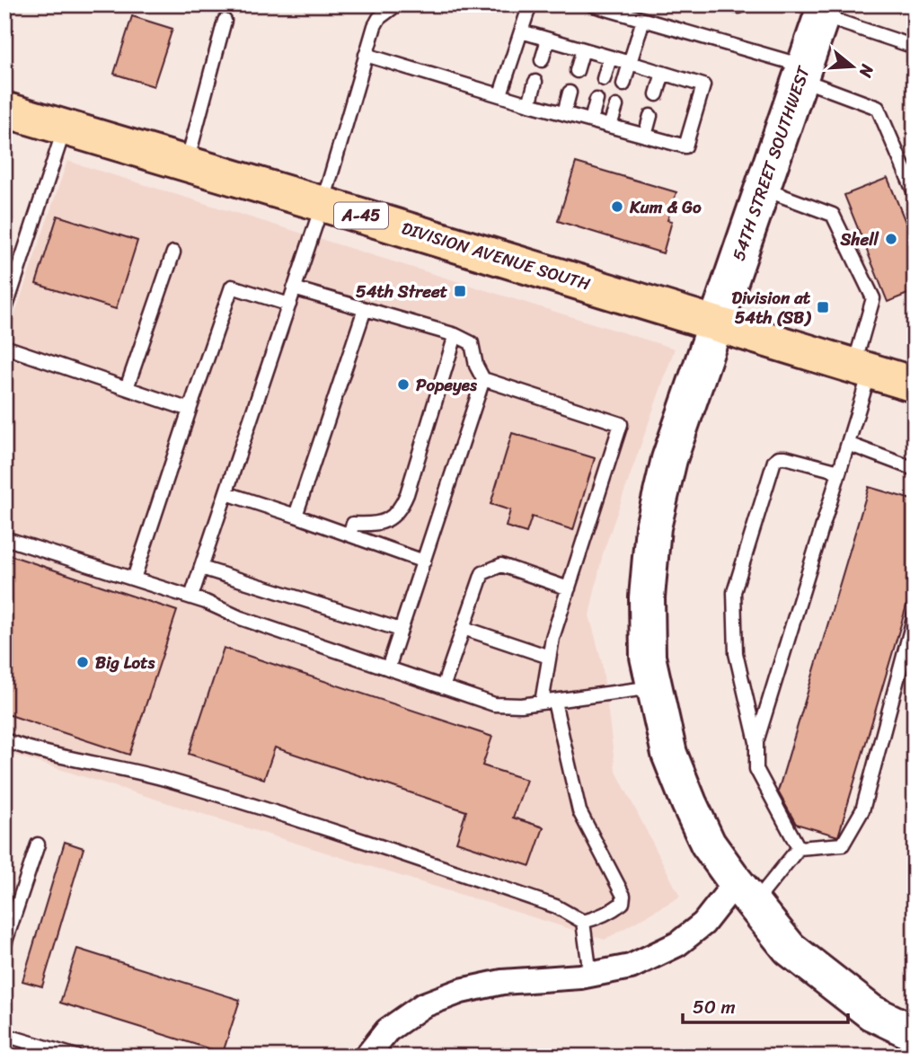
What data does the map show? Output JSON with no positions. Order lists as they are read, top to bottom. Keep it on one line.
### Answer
{"streets":{"main road":["54TH STREET SOUTHWEST","A-45","DIVISION AVENUE SOUTH"]},"crossings":[["54TH STREET SOUTHWEST","DIVISION AVENUE SOUTH"]],"places":{"other":["Kum & Go","Shell","Popeyes","Big Lots"],"transit":["54th Street","Division at 54th (SB)"]},"scale_bar":"50 m","north":"right"}
